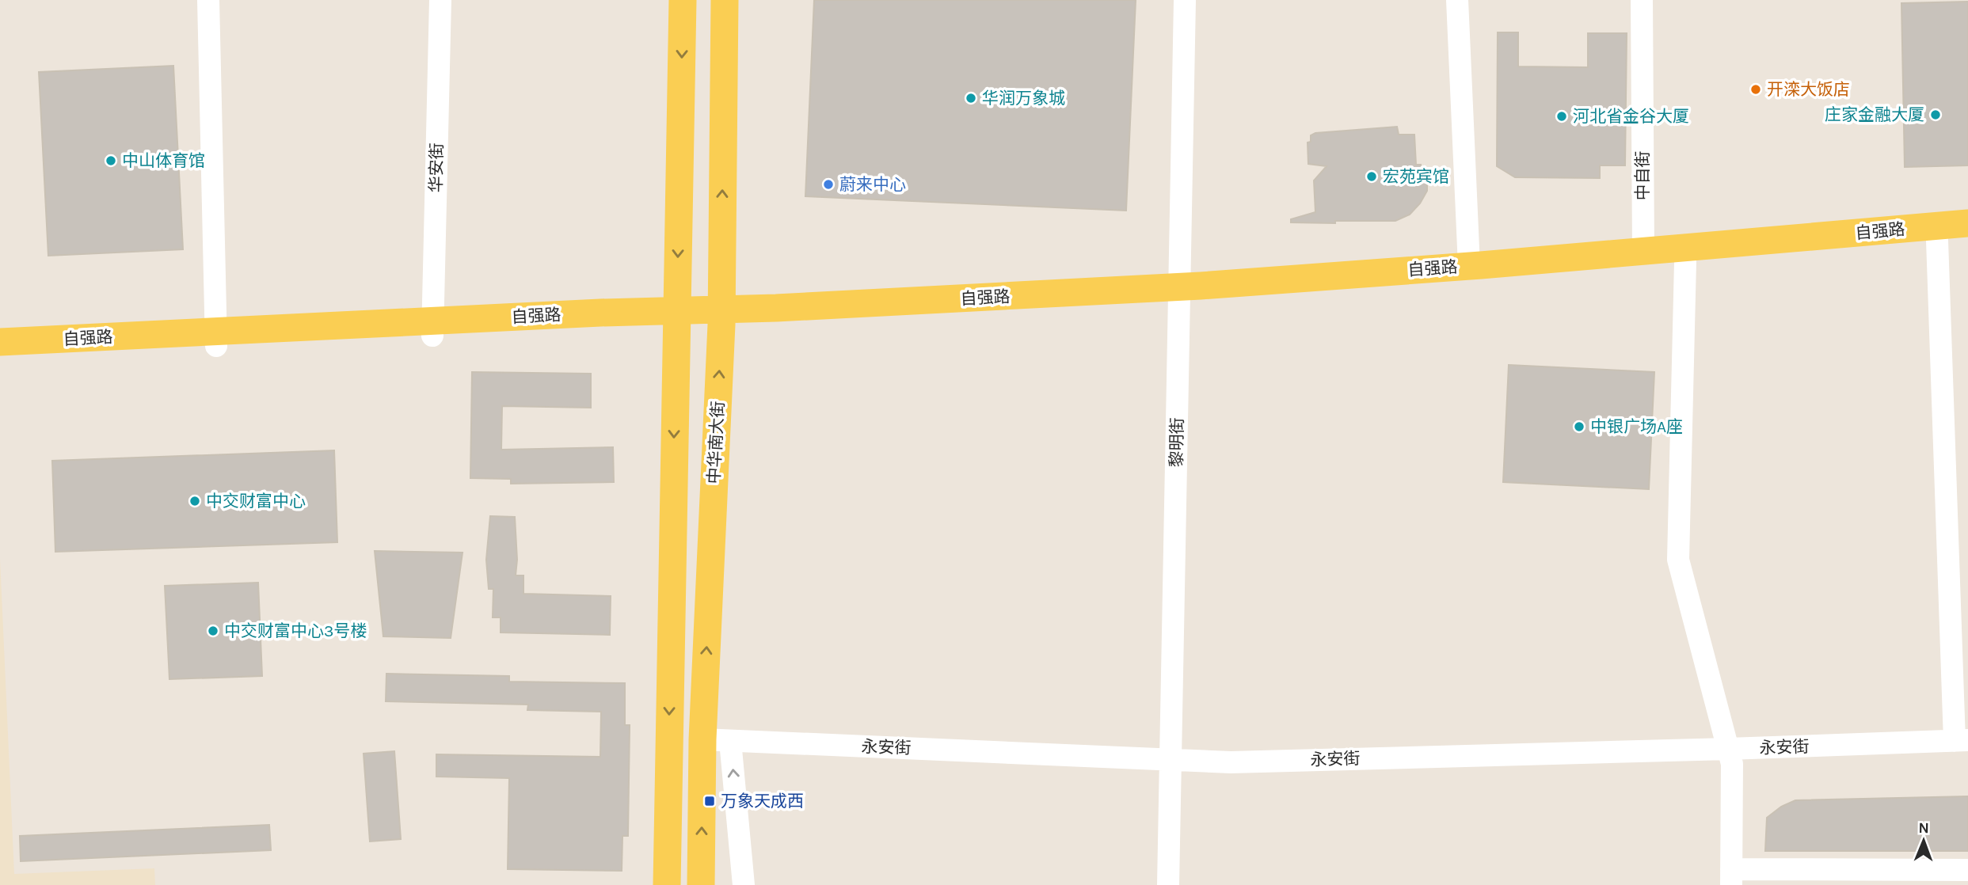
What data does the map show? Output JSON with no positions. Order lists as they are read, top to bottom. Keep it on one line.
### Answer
{"streets":{"main road":["自强路","中华南大街"],"street":["华安街","中自街","黎明街","永安街"]},"crossings":[["华安街","自强路"],["中自街","自强路"],["自强路","中华南大街"],["自强路","黎明街"],["中华南大街","永安街"],["黎明街","永安街"]],"places":{"other":["开滦大饭店","华润万象城","庄家金融大厦","河北省金谷大厦","中山体育馆","宏苑宾馆","蔚来中心","中银广场A座","中交财富中心","中交财富中心3号楼"],"transit":["万象天成西"]},"north":"top"}
